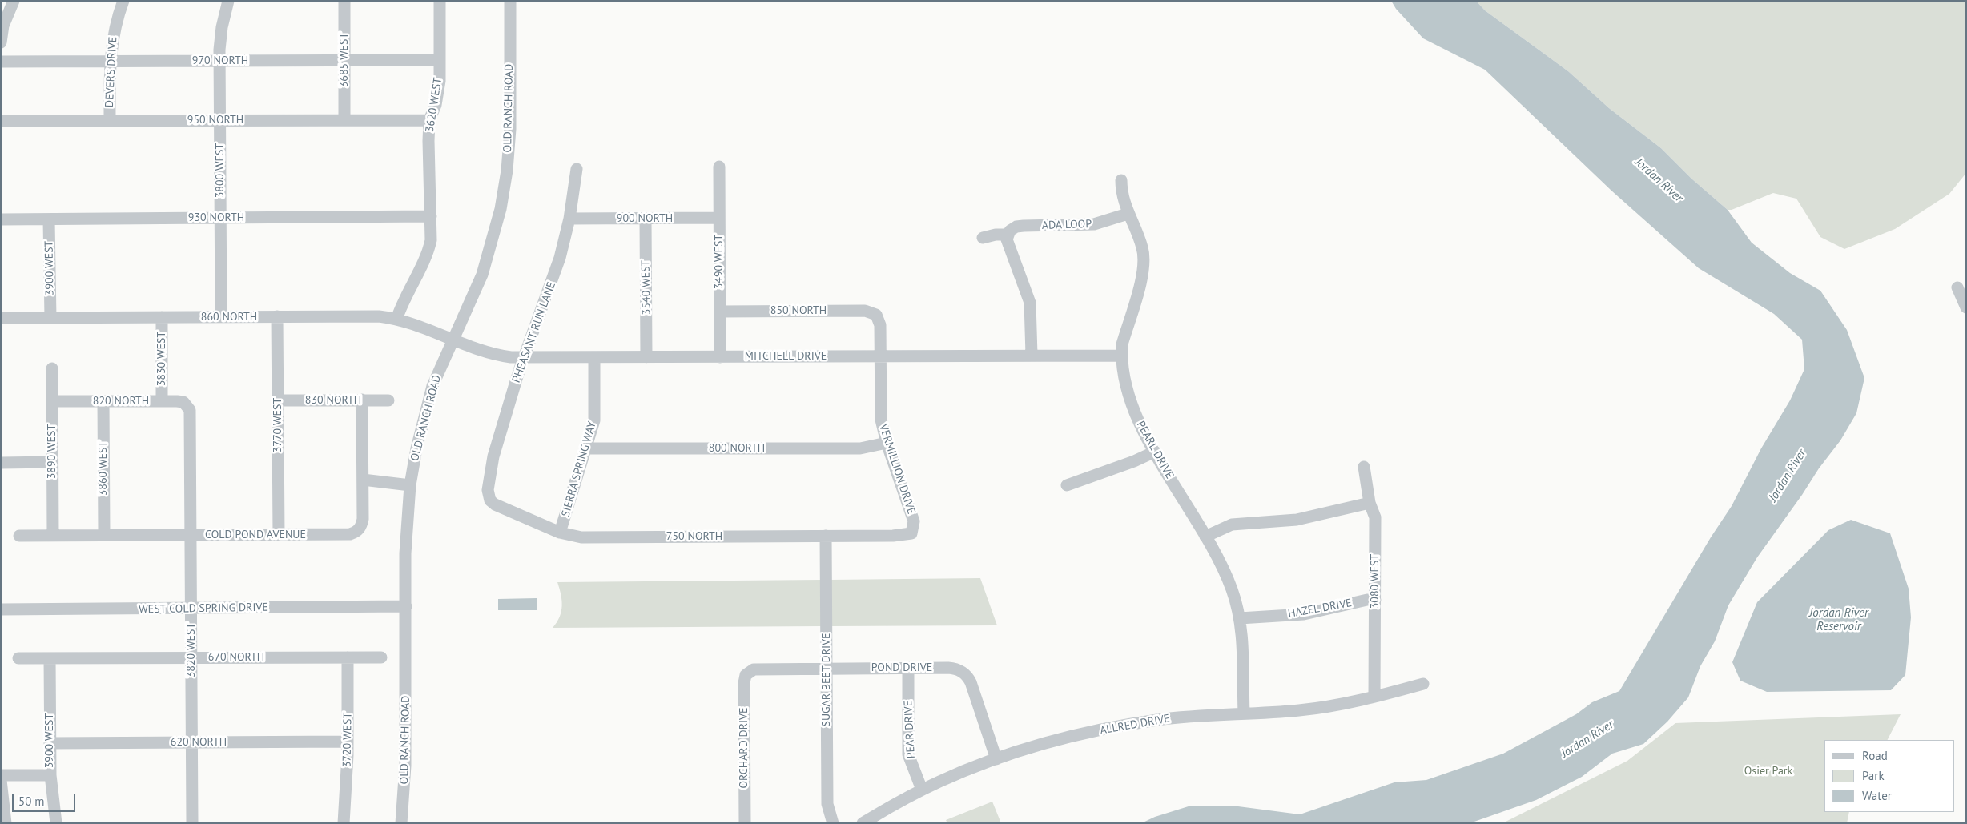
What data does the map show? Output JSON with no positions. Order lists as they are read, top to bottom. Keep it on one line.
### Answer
{"streets":{"street":["3685 WEST","970 NORTH","DEVERS DRIVE","3620 WEST","OLD RANCH ROAD","950 NORTH","3800 WEST","930 NORTH","900 NORTH","ADA LOOP","3490 WEST","3900 WEST","3540 WEST","850 NORTH","860 NORTH","PHEASANT RUN LANE","MITCHELL DRIVE","3830 WEST","830 NORTH","820 NORTH","3770 WEST","800 NORTH","PEARL DRIVE","3890 WEST","3860 WEST","SIERRA SPRING WAY","VERMILLION DRIVE","COLD POND AVENUE","750 NORTH","3080 WEST","WEST COLD SPRING DRIVE","HAZEL DRIVE","3820 WEST","670 NORTH","POND DRIVE","SUGAR BEET DRIVE","ALLRED DRIVE","PEAR DRIVE","3720 WEST","620 NORTH","ORCHARD DRIVE"]},"crossings":[["3685 WEST","970 NORTH"],["3685 WEST","950 NORTH"],["970 NORTH","DEVERS DRIVE"],["970 NORTH","3620 WEST"],["970 NORTH","3800 WEST"],["DEVERS DRIVE","950 NORTH"],["3620 WEST","950 NORTH"],["3620 WEST","930 NORTH"],["3620 WEST","860 NORTH"],["OLD RANCH ROAD","860 NORTH"],["OLD RANCH ROAD","MITCHELL DRIVE"],["OLD RANCH ROAD","WEST COLD SPRING DRIVE"],["950 NORTH","3800 WEST"],["3800 WEST","930 NORTH"],["3800 WEST","860 NORTH"],["930 NORTH","3900 WEST"],["900 NORTH","3490 WEST"],["900 NORTH","3540 WEST"],["900 NORTH","PHEASANT RUN LANE"],["ADA LOOP","PEARL DRIVE"],["3490 WEST","850 NORTH"],["3490 WEST","MITCHELL DRIVE"],["3900 WEST","860 NORTH"],["3900 WEST","670 NORTH"],["3900 WEST","620 NORTH"],["3540 WEST","MITCHELL DRIVE"],["850 NORTH","VERMILLION DRIVE"],["860 NORTH","MITCHELL DRIVE"],["860 NORTH","3830 WEST"],["860 NORTH","3770 WEST"],["PHEASANT RUN LANE","MITCHELL DRIVE"],["PHEASANT RUN LANE","750 NORTH"],["MITCHELL DRIVE","PEARL DRIVE"],["MITCHELL DRIVE","SIERRA SPRING WAY"],["MITCHELL DRIVE","VERMILLION DRIVE"],["3830 WEST","820 NORTH"],["830 NORTH","3770 WEST"],["830 NORTH","COLD POND AVENUE"],["820 NORTH","3890 WEST"],["820 NORTH","3860 WEST"],["820 NORTH","3820 WEST"],["3770 WEST","COLD POND AVENUE"],["800 NORTH","SIERRA SPRING WAY"],["800 NORTH","VERMILLION DRIVE"],["PEARL DRIVE","HAZEL DRIVE"],["PEARL DRIVE","ALLRED DRIVE"],["3890 WEST","COLD POND AVENUE"],["3860 WEST","COLD POND AVENUE"],["SIERRA SPRING WAY","750 NORTH"],["VERMILLION DRIVE","750 NORTH"],["COLD POND AVENUE","3820 WEST"],["750 NORTH","SUGAR BEET DRIVE"],["3080 WEST","HAZEL DRIVE"],["3080 WEST","ALLRED DRIVE"],["WEST COLD SPRING DRIVE","3820 WEST"],["3820 WEST","670 NORTH"],["3820 WEST","620 NORTH"],["670 NORTH","3720 WEST"],["POND DRIVE","SUGAR BEET DRIVE"],["POND DRIVE","ALLRED DRIVE"],["POND DRIVE","PEAR DRIVE"],["POND DRIVE","ORCHARD DRIVE"],["ALLRED DRIVE","PEAR DRIVE"],["3720 WEST","620 NORTH"]],"water":["Jordan River","Jordan River Reservoir"],"parks":["Osier Park"],"legend":["Road","Park","Water"],"scale_bar":"50 m"}
